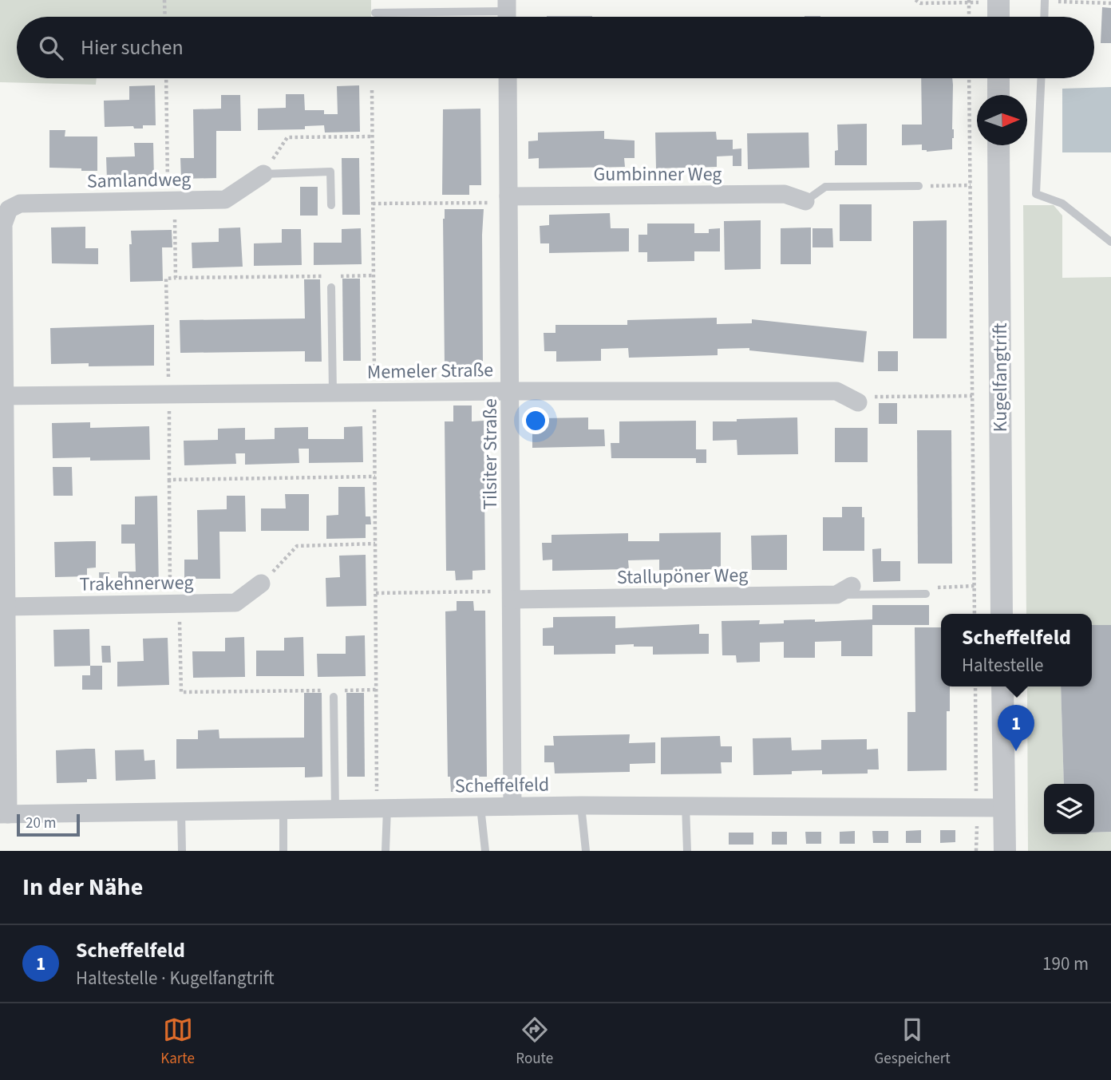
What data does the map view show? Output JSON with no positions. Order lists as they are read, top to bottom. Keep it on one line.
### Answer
{"streets":{"street":["Gumbinner Weg","Samlandweg","Memeler Straße","Kugelfangtrift","Tilsiter Straße","Stallupöner Weg","Trakehnerweg","Scheffelfeld"]},"crossings":[["Gumbinner Weg","Tilsiter Straße"],["Samlandweg","Memeler Straße"],["Memeler Straße","Tilsiter Straße"],["Tilsiter Straße","Stallupöner Weg"],["Tilsiter Straße","Scheffelfeld"]],"scale_bar":"20 m","north":"right","page":{"search":"Hier suchen","popup":["Scheffelfeld","Haltestelle"],"pins":"1","scale":"20 m","heading":"In der Nähe","list":[{"mark":"1","name":"Scheffelfeld","note":"Haltestelle · Kugelfangtrift","value":"190 m"}],"nav":["Karte","Route","Gespeichert"]}}
